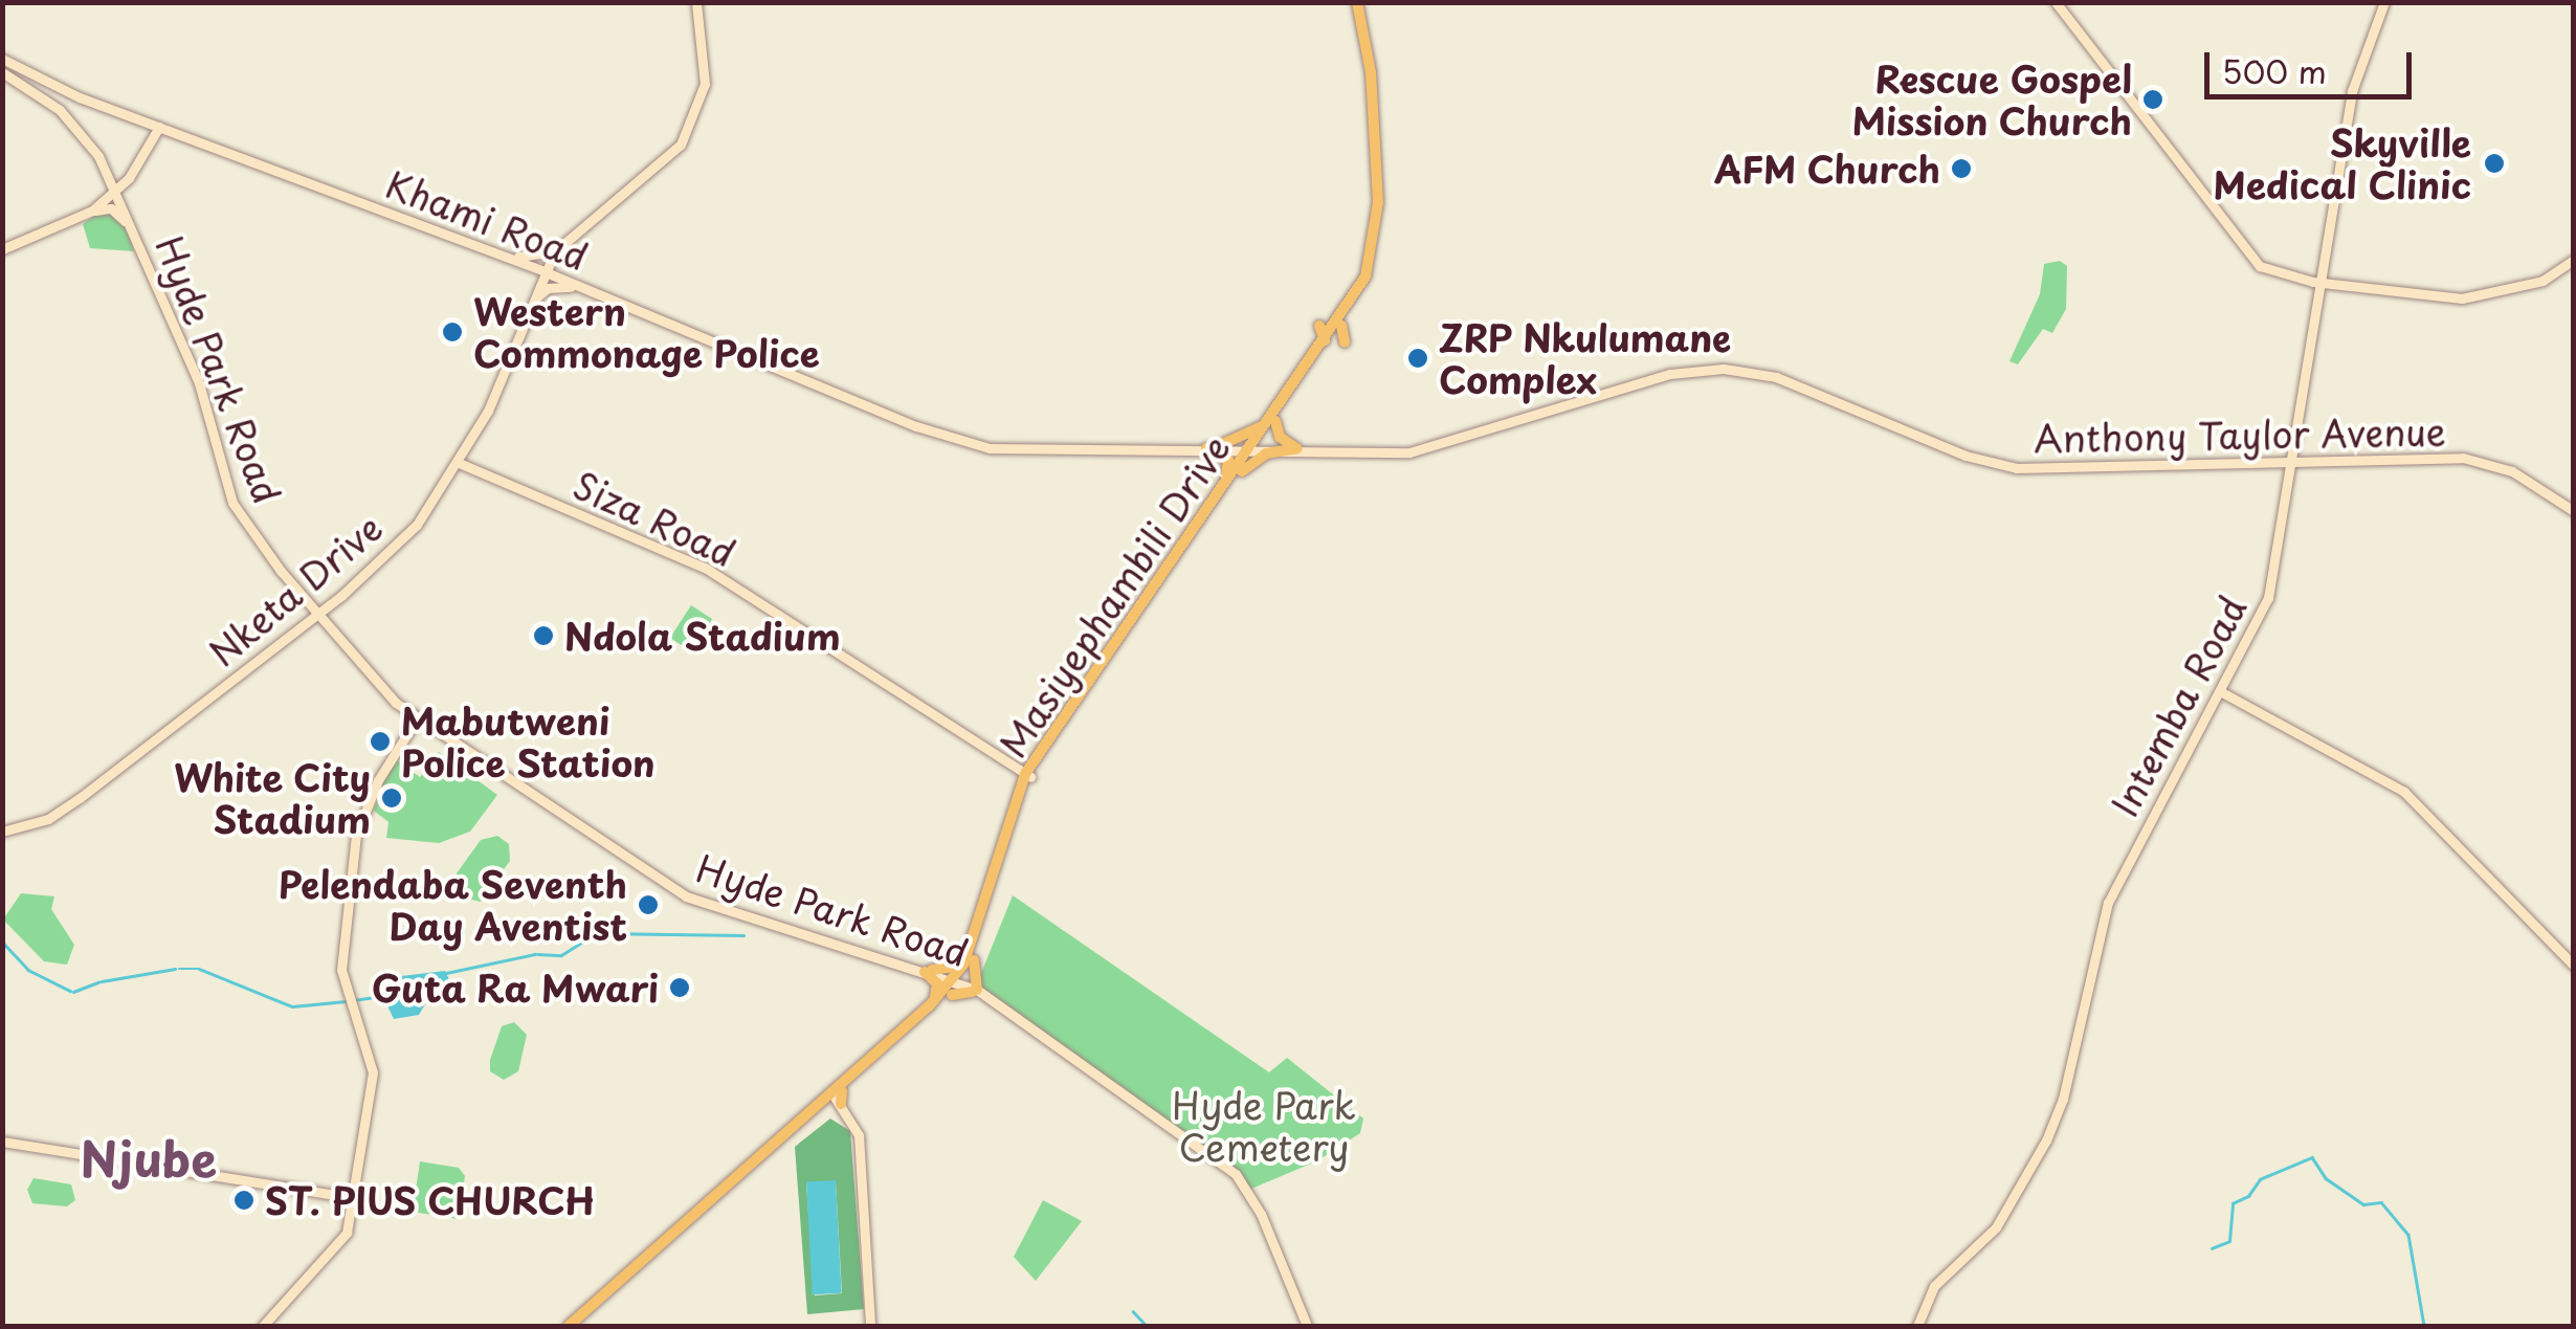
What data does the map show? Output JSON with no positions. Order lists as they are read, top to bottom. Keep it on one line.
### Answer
{"streets":{"main road":["Masiyephambili Drive"],"street":["Khami Road","Hyde Park Road","Anthony Taylor Avenue","Siza Road","Nketa Drive","Intemba Road"]},"crossings":[["Khami Road","Hyde Park Road"],["Khami Road","Anthony Taylor Avenue"],["Khami Road","Nketa Drive"],["Hyde Park Road","Nketa Drive"],["Hyde Park Road","Masiyephambili Drive"],["Anthony Taylor Avenue","Masiyephambili Drive"],["Anthony Taylor Avenue","Intemba Road"],["Siza Road","Nketa Drive"],["Siza Road","Masiyephambili Drive"]],"districts":["Njube"],"parks":["Hyde Park Cemetery"],"places":["Rescue Gospel Mission Church","Skyville Medical Clinic","AFM Church","Western Commonage Police","ZRP Nkulumane Complex","Ndola Stadium","Mabutweni Police Station","White City Stadium","Pelendaba Seventh Day Aventist","Guta Ra Mwari","ST. PIUS CHURCH"],"scale_bar":"500 m"}
